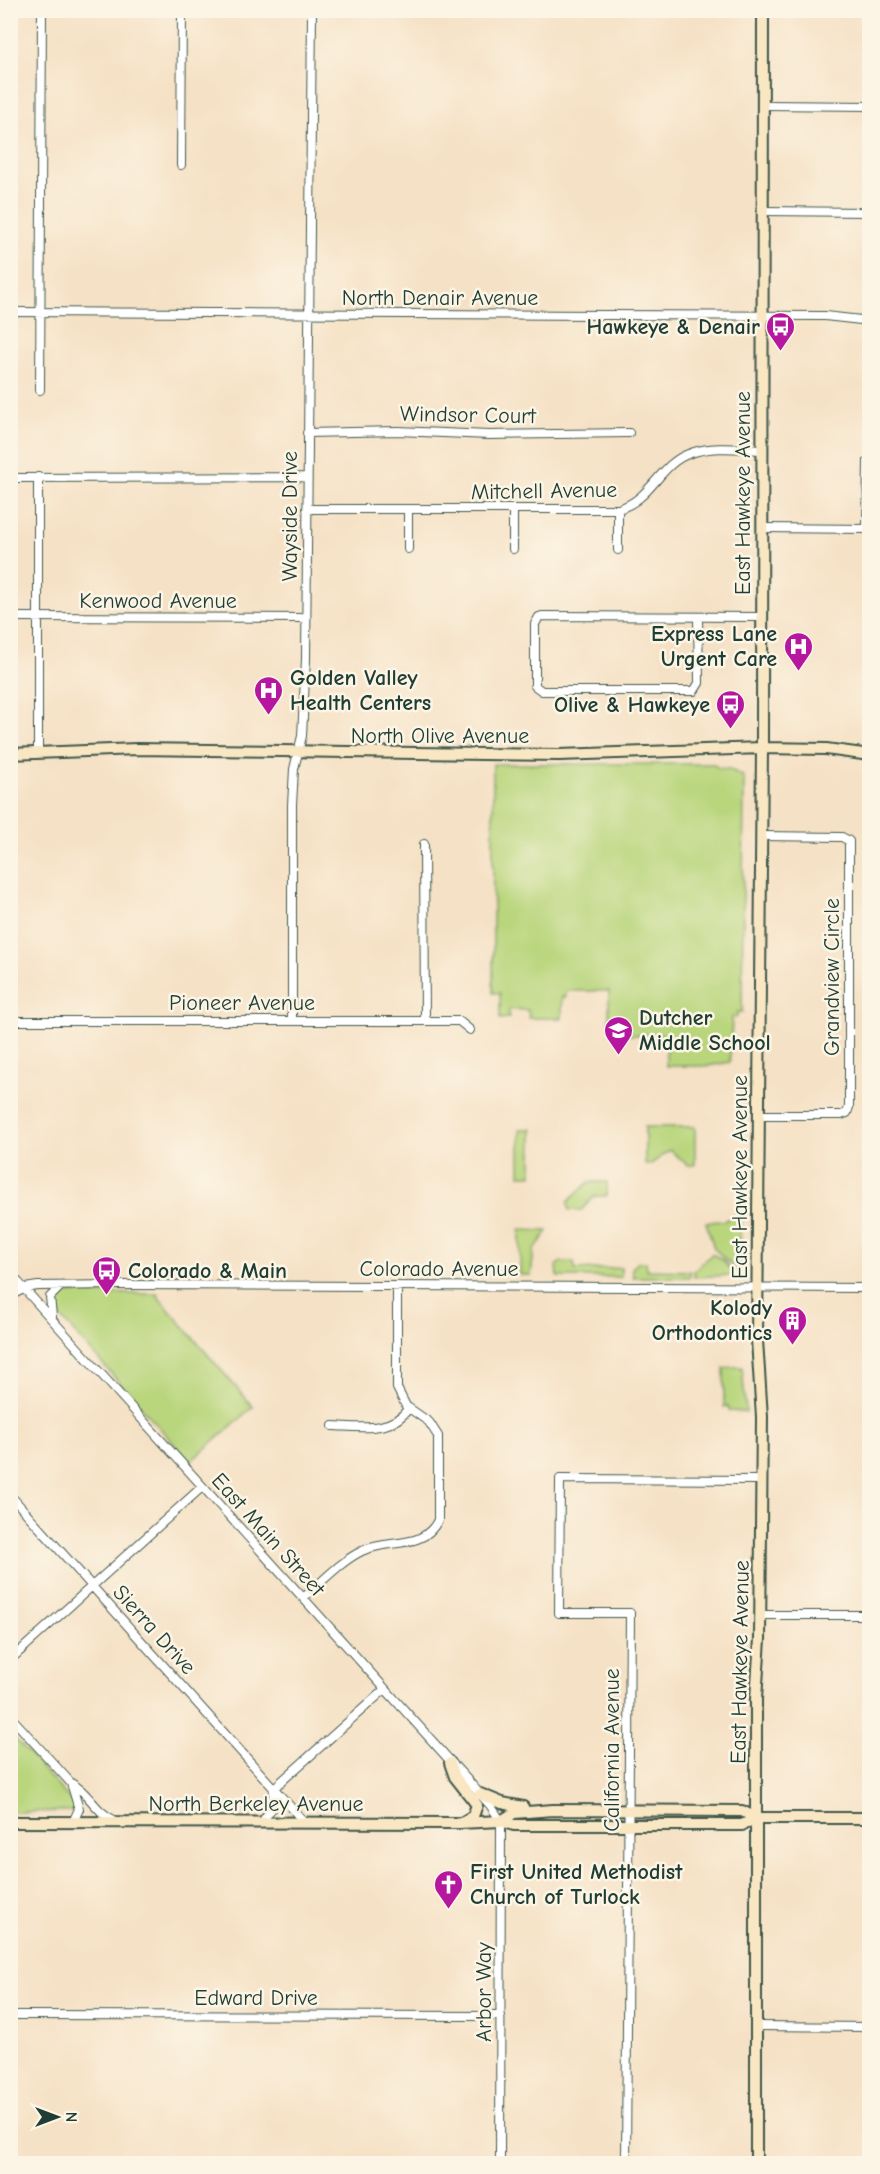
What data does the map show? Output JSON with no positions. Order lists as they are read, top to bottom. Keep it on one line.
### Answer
{"streets":{"street":["North Denair Avenue","Windsor Court","Mitchell Avenue","East Hawkeye Avenue","Wayside Drive","Kenwood Avenue","North Olive Avenue","Grandview Circle","Pioneer Avenue","Colorado Avenue","East Main Street","Sierra Drive","California Avenue","North Berkeley Avenue","Arbor Way","Edward Drive"]},"crossings":[["North Denair Avenue","East Hawkeye Avenue"],["North Denair Avenue","Wayside Drive"],["Windsor Court","Wayside Drive"],["Mitchell Avenue","East Hawkeye Avenue"],["Mitchell Avenue","Wayside Drive"],["East Hawkeye Avenue","North Olive Avenue"],["East Hawkeye Avenue","Grandview Circle"],["East Hawkeye Avenue","Colorado Avenue"],["East Hawkeye Avenue","California Avenue"],["East Hawkeye Avenue","North Berkeley Avenue"],["Wayside Drive","Kenwood Avenue"],["Wayside Drive","North Olive Avenue"],["Wayside Drive","Pioneer Avenue"],["Colorado Avenue","East Main Street"],["East Main Street","North Berkeley Avenue"],["East Main Street","Arbor Way"],["Sierra Drive","North Berkeley Avenue"],["California Avenue","North Berkeley Avenue"],["North Berkeley Avenue","Arbor Way"],["Arbor Way","Edward Drive"]],"places":{"bus stop":["Hawkeye & Denair","Olive & Hawkeye","Colorado & Main"],"hospital":["Express Lane Urgent Care","Golden Valley Health Centers"],"school or university":["Dutcher Middle School"],"building":["Kolody Orthodontics"],"church":["First United Methodist Church of Turlock"]},"north":"right"}
